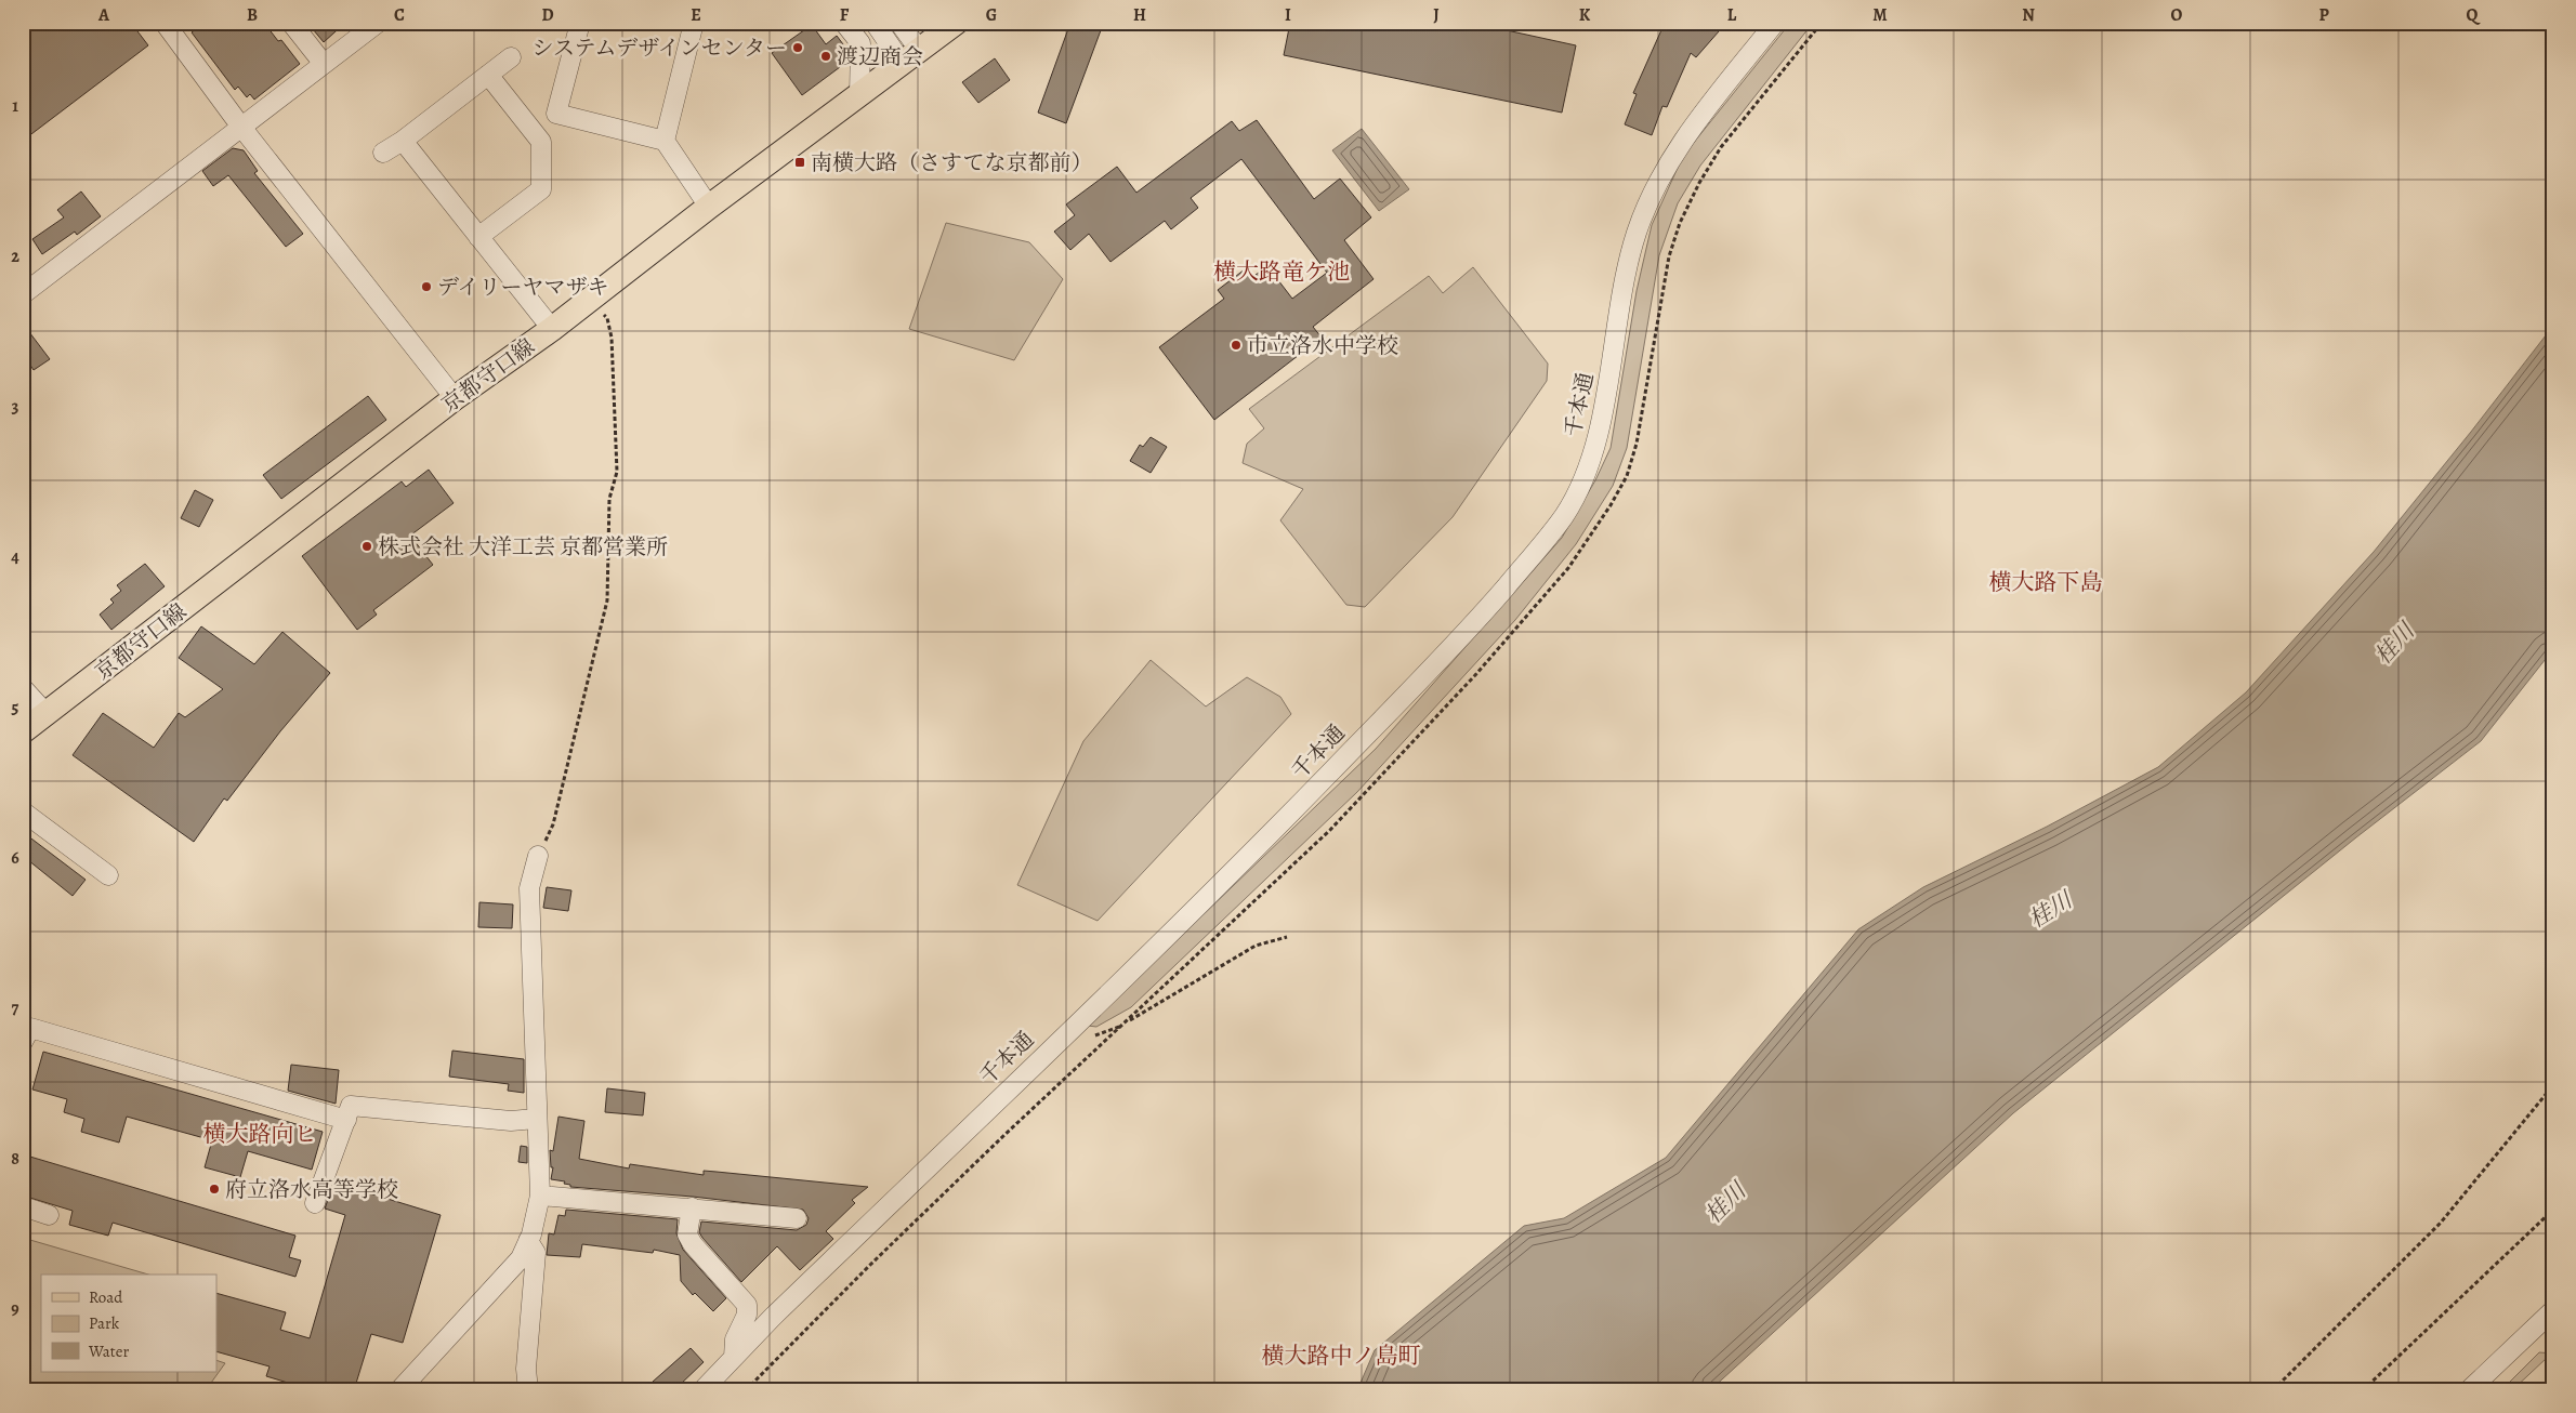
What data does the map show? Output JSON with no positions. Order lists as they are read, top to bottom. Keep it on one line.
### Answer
{"streets":{"main road":["京都守口線"],"street":["千本通"]},"districts":["横大路竜ケ池","横大路下島","横大路向ヒ","横大路中ノ島町"],"water":["桂川"],"places":{"other":["システムデザインセンター","渡辺商会","デイリーヤマザキ","市立洛水中学校","株式会社 大洋工芸 京都営業所","府立洛水高等学校"],"transit":["南横大路（さすてな京都前）"]},"legend":["Road","Park","Water"],"grid":{"columns":["A","B","C","D","E","F","G","H","I","J","K","L","M","N","O","P","Q"],"rows":["1","2","3","4","5","6","7","8","9"]}}
